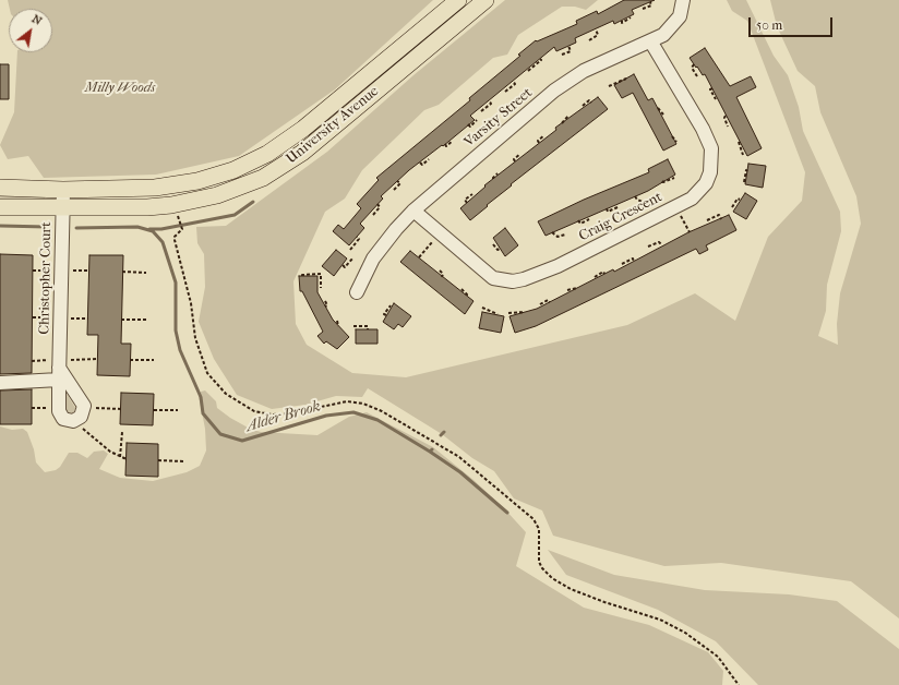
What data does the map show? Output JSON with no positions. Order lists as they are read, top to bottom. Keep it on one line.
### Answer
{"streets":{"main road":["University Avenue"],"street":["Varsity Street","Craig Crescent","Christopher Court"]},"crossings":[["Varsity Street","Craig Crescent"],["University Avenue","Christopher Court"]],"water":["Alder Brook"],"parks":["Milly Woods"],"scale_bar":"50 m","north":"top right"}
